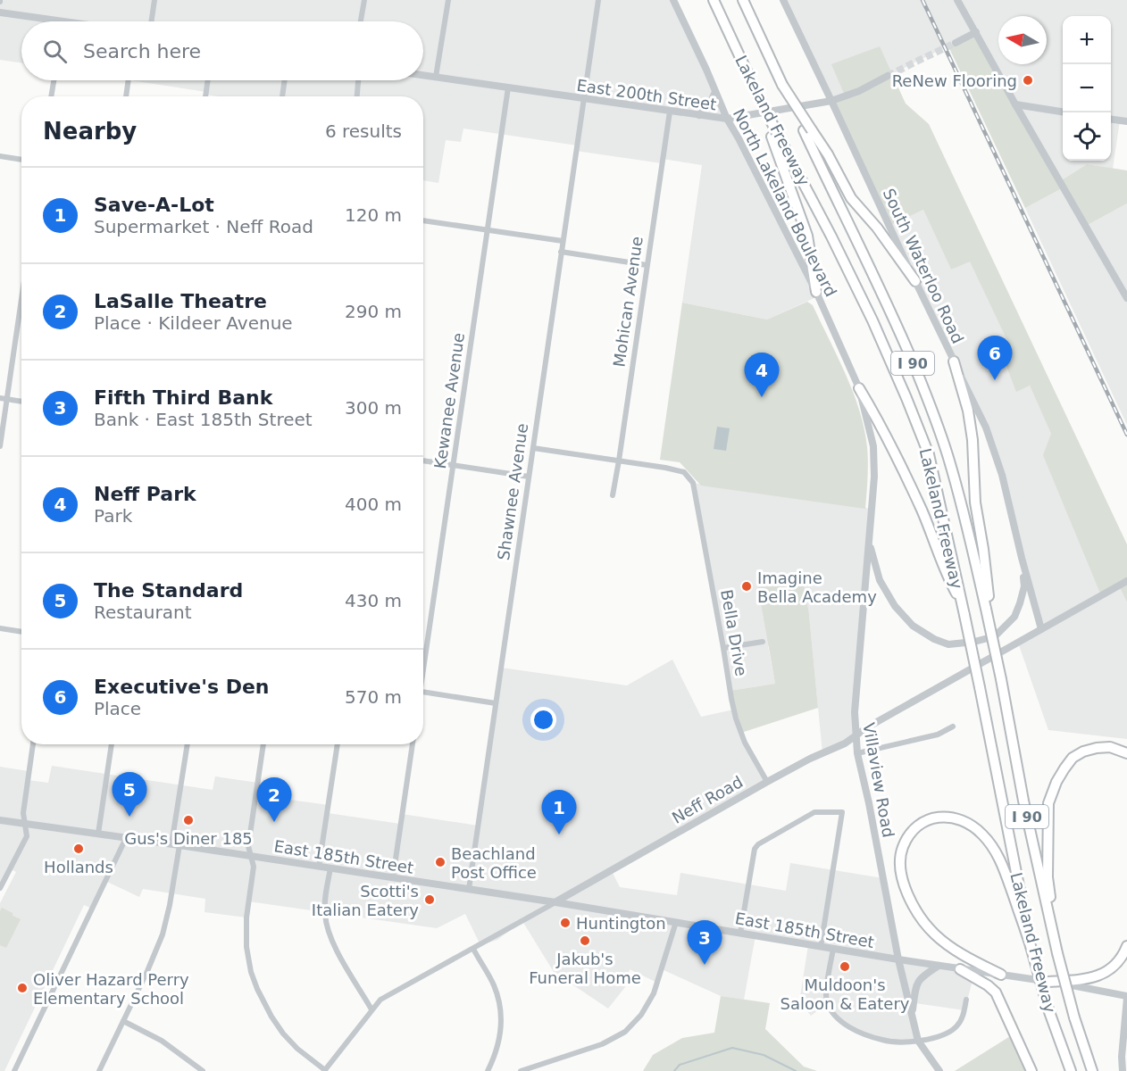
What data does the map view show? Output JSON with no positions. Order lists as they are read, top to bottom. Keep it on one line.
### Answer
{"streets":{"highway":["Lakeland Freeway","I 90"],"street":["East 200th Street","North Lakeland Boulevard","South Waterloo Road","Mohican Avenue","Kewanee Avenue","Shawnee Avenue","Bella Drive","Villaview Road","Neff Road","East 185th Street"]},"crossings":[["East 200th Street","North Lakeland Boulevard"],["East 200th Street","South Waterloo Road"],["East 200th Street","Mohican Avenue"],["East 200th Street","Kewanee Avenue"],["East 200th Street","Shawnee Avenue"],["North Lakeland Boulevard","Villaview Road"],["South Waterloo Road","Neff Road"],["Mohican Avenue","Bella Drive"],["Shawnee Avenue","East 185th Street"],["Bella Drive","Neff Road"],["Villaview Road","Neff Road"],["Villaview Road","East 185th Street"],["Neff Road","East 185th Street"]],"places":["ReNew Flooring","Imagine Bella Academy","Gus's Diner 185","Hollands","Beachland Post Office","Scotti's Italian Eatery","Huntington","Jakub's Funeral Home","Muldoon's Saloon & Eatery","Oliver Hazard Perry Elementary School"],"north":"left","page":{"map_buttons":["+","−"],"search":"Search here","heading":["Nearby","6 results"],"list":[{"mark":"1","name":"Save-A-Lot","note":"Supermarket · Neff Road","value":"120 m"},{"mark":"2","name":"LaSalle Theatre","note":"Place · Kildeer Avenue","value":"290 m"},{"mark":"3","name":"Fifth Third Bank","note":"Bank · East 185th Street","value":"300 m"},{"mark":"4","name":"Neff Park","note":"Park","value":"400 m"},{"mark":"5","name":"The Standard","note":"Restaurant","value":"430 m"},{"mark":"6","name":"Executive's Den","note":"Place","value":"570 m"}],"pins":["6","4","5","2","1","3"]}}
